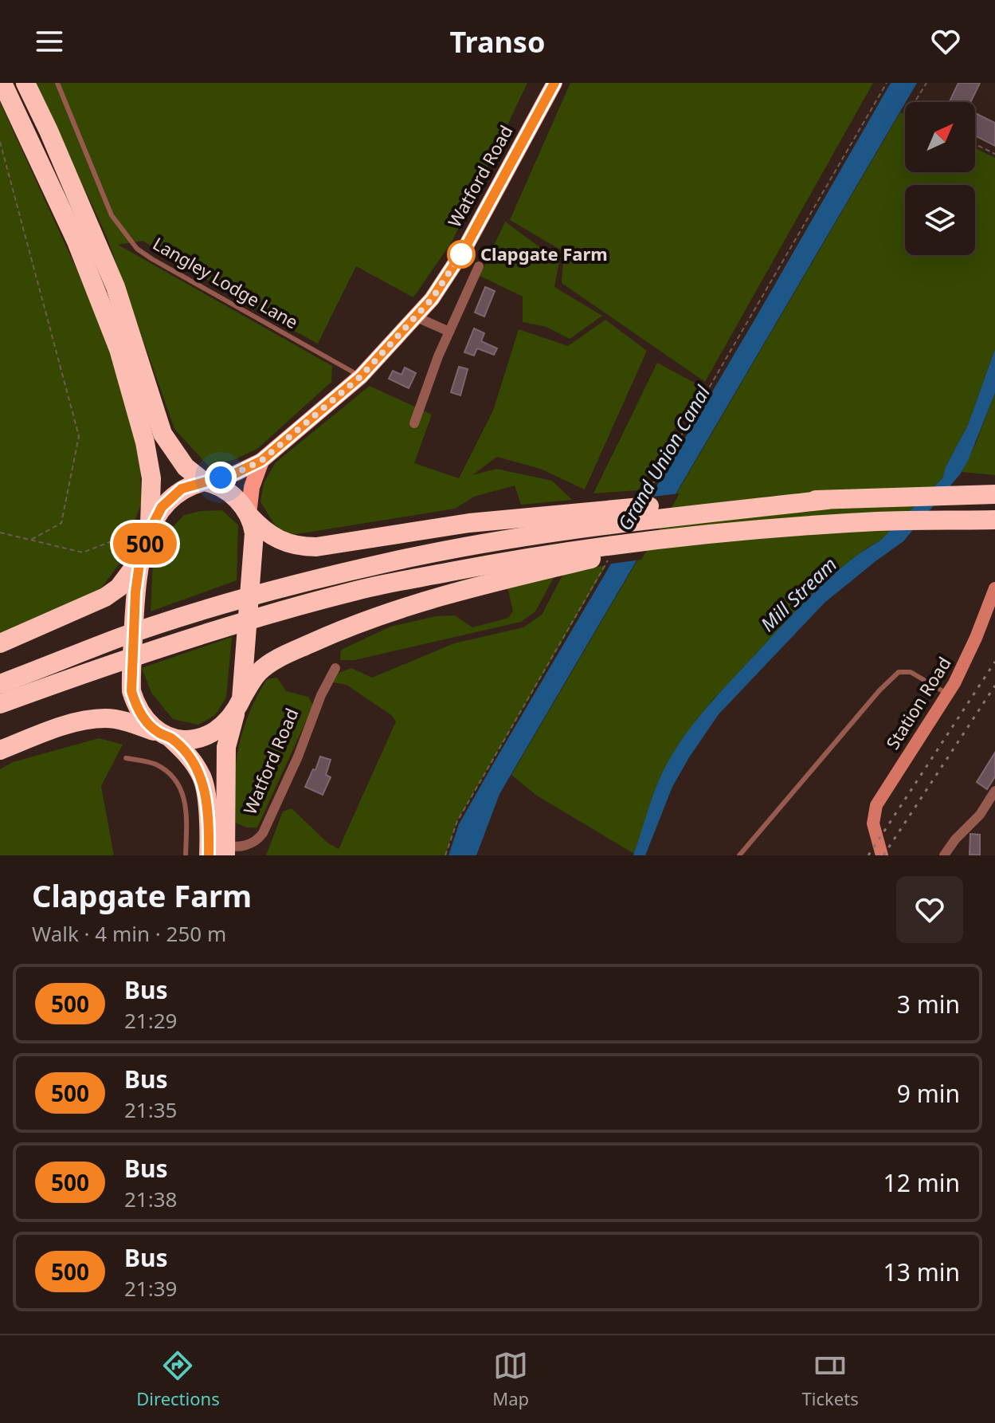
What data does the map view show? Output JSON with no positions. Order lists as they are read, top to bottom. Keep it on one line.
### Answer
{"streets":{"highway":["Watford Road"],"street":["Station Road"],"lane":["Langley Lodge Lane"]},"crossings":[["Watford Road","Langley Lodge Lane"]],"water":["Grand Union Canal","Mill Stream"],"places":["Clapgate Farm"],"lines":["bus line 500"],"north":"top right","page":{"header":"Transo","on_map":"500","heading":["Clapgate Farm","Walk · 4 min · 250 m"],"list":[{"mark":"500","name":"Bus","note":"21:29","value":"3 min"},{"mark":"500","name":"Bus","note":"21:35","value":"9 min"},{"mark":"500","name":"Bus","note":"21:38","value":"12 min"},{"mark":"500","name":"Bus","note":"21:39","value":"13 min"}],"tabs":["Directions","Map","Tickets"]}}
